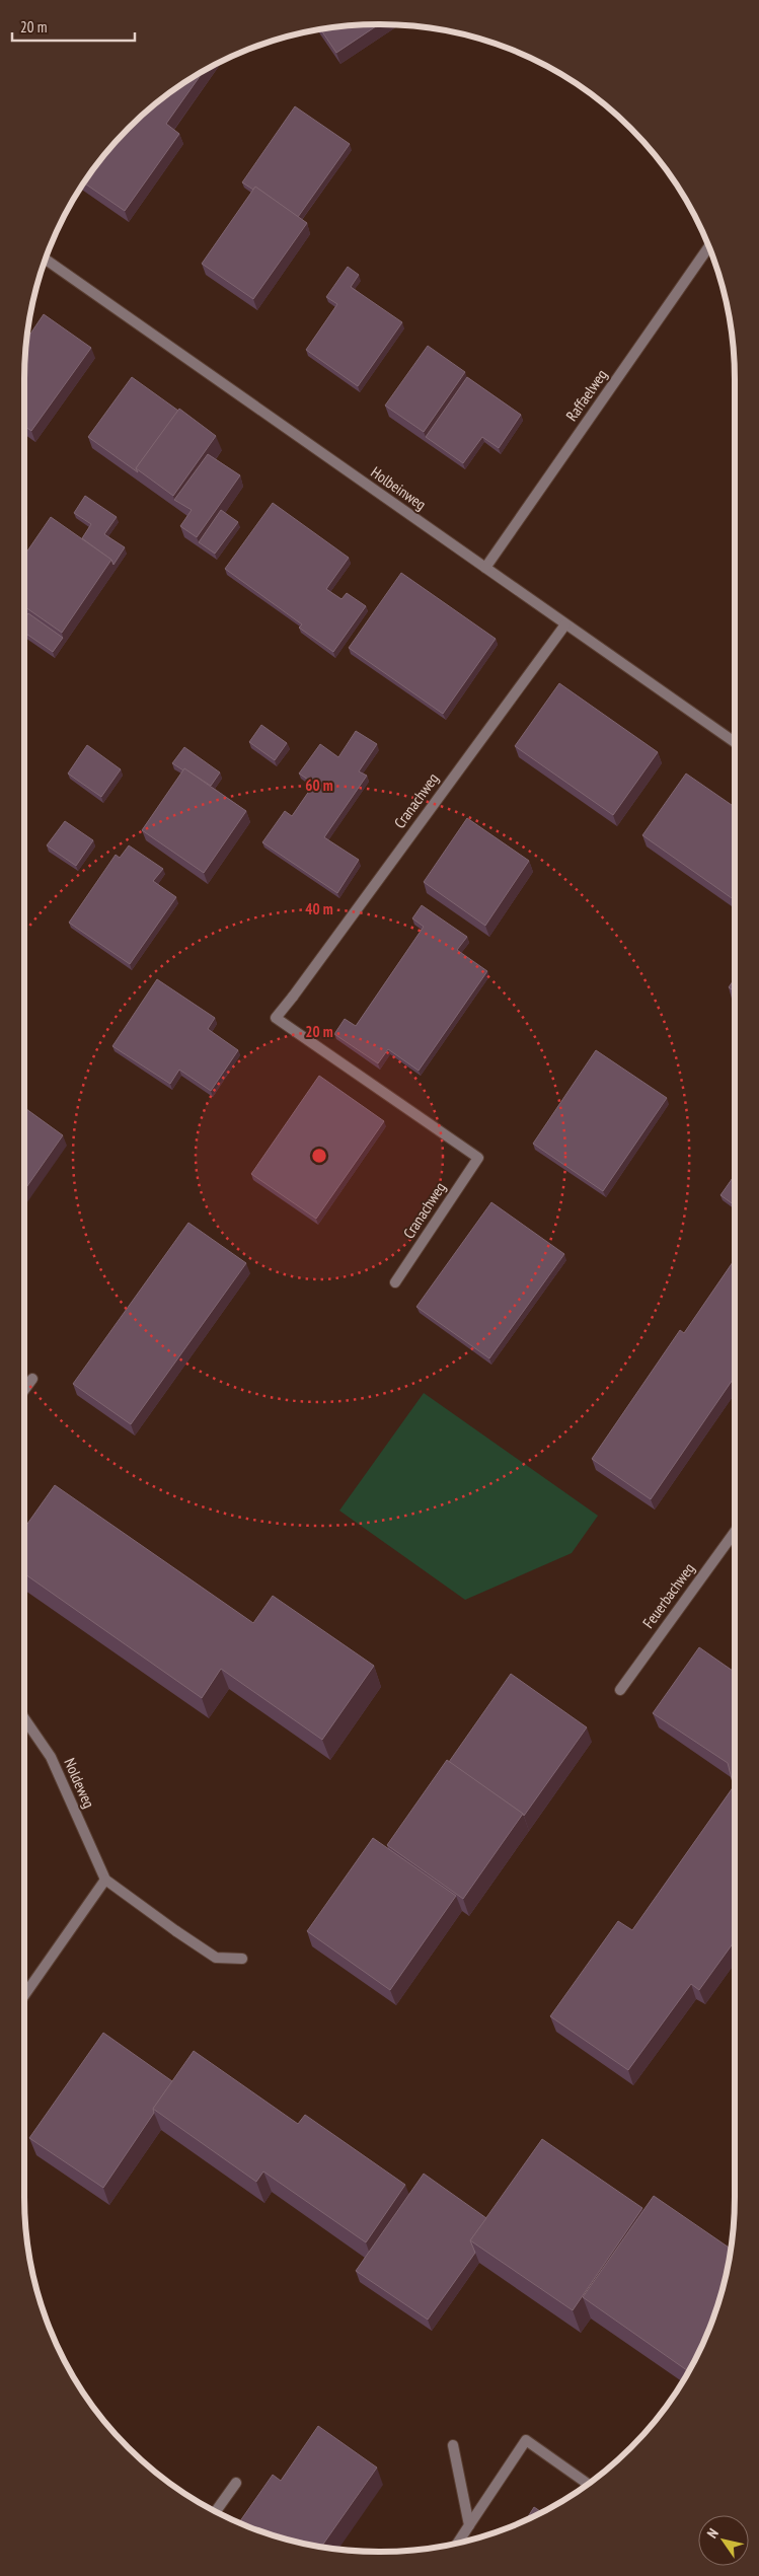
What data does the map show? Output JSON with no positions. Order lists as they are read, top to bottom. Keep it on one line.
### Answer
{"streets":{"street":["Raffaelweg","Holbeinweg","Cranachweg","Feuerbachweg","Noldeweg"]},"crossings":[["Raffaelweg","Holbeinweg"],["Holbeinweg","Cranachweg"]],"scale_bar":"20 m","north":"top left","rings":["60 m","40 m","20 m"]}
